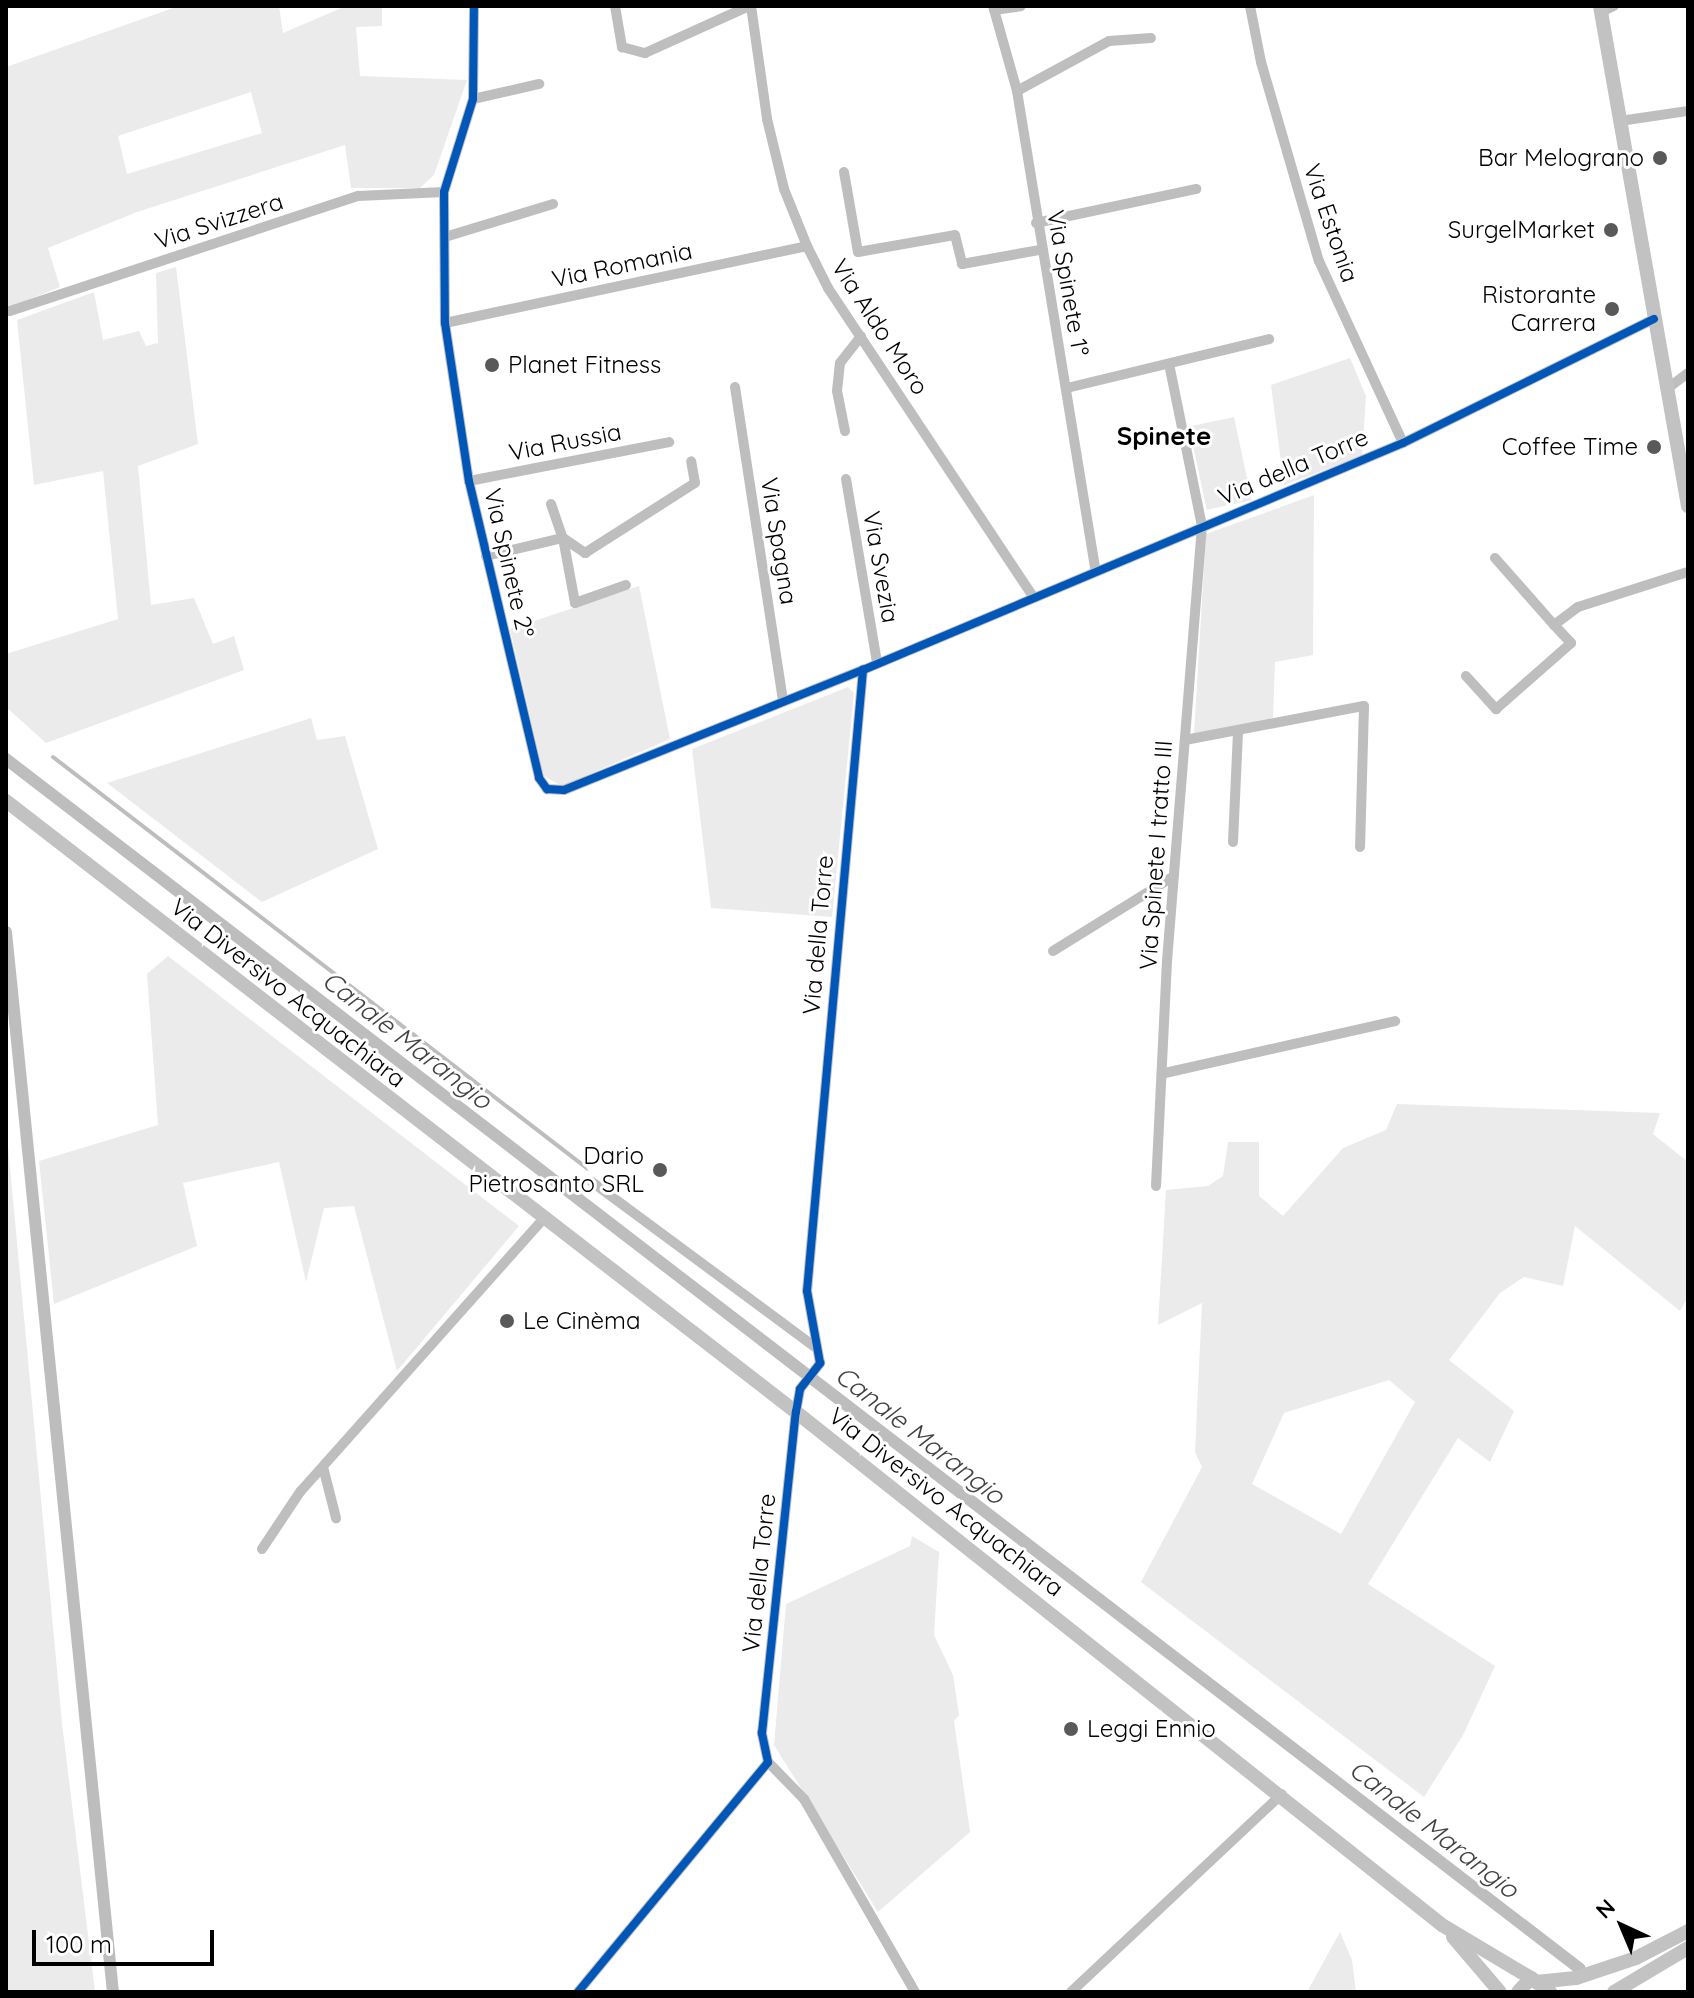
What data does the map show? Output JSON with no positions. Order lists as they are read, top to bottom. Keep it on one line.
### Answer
{"streets":{"main road":["Via Diversivo Acquachiara"],"street":["Via Svizzera","Via Estonia","Via Romania","Via Spinete 1°","Via Aldo Moro","Via Russia","Via della Torre","Via Spagna","Via Spinete 2°","Via Svezia","Via Spinete I tratto III"]},"crossings":[["Via Svizzera","Via Spinete 2°"],["Via Estonia","Via della Torre"],["Via Romania","Via Aldo Moro"],["Via Romania","Via Spinete 2°"],["Via Spinete 1°","Via della Torre"],["Via Aldo Moro","Via della Torre"],["Via Russia","Via Spinete 2°"],["Via della Torre","Via Spinete 2°"],["Via della Torre","Via Svezia"],["Via della Torre","Via Spinete I tratto III"],["Via della Torre","Via Diversivo Acquachiara"],["Via Spagna","Via Spinete 2°"]],"districts":["Spinete"],"water":["Canale Marangio"],"places":["Bar Melograno","SurgelMarket","Ristorante Carrera","Planet Fitness","Coffee Time","Dario Pietrosanto SRL","Le Cinèma","Leggi Ennio"],"scale_bar":"100 m","north":"top left"}
